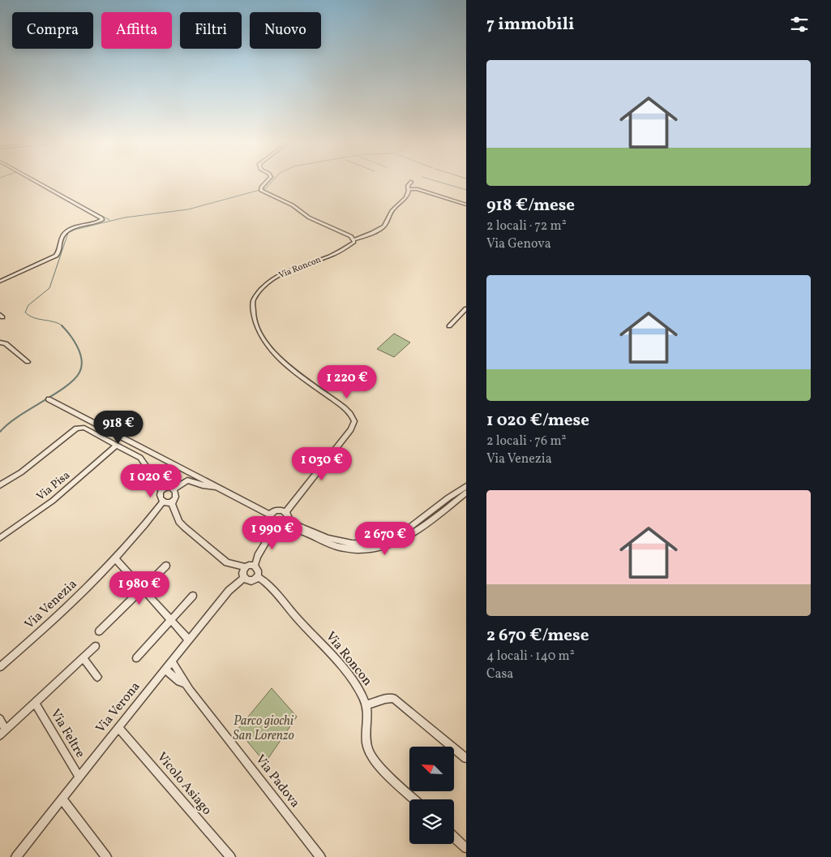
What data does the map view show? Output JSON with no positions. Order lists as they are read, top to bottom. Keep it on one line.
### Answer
{"streets":{"street":["Via Roncon","Via Pisa","Via Venezia","Via Verona","Via Feltre","Via Padova","Vicolo Asiago"]},"crossings":[["Via Roncon","Via Verona"],["Via Verona","Via Feltre"],["Via Verona","Via Padova"],["Via Verona","Vicolo Asiago"]],"parks":["Parco giochi San Lorenzo"],"north":"top left","page":{"heading":"7 immobili","chip":["Compra","Affitta","Filtri","Nuovo"],"list":[{"name":"918 €/mese","note":"2 locali · 72 m² · Via Genova"},{"name":"1 020 €/mese","note":"2 locali · 76 m² · Via Venezia"},{"name":"2 670 €/mese","note":"4 locali · 140 m² · Casa"}],"price":["1 220 €","918 €","1 030 €","1 020 €","1 990 €","2 670 €","1 980 €"]}}
